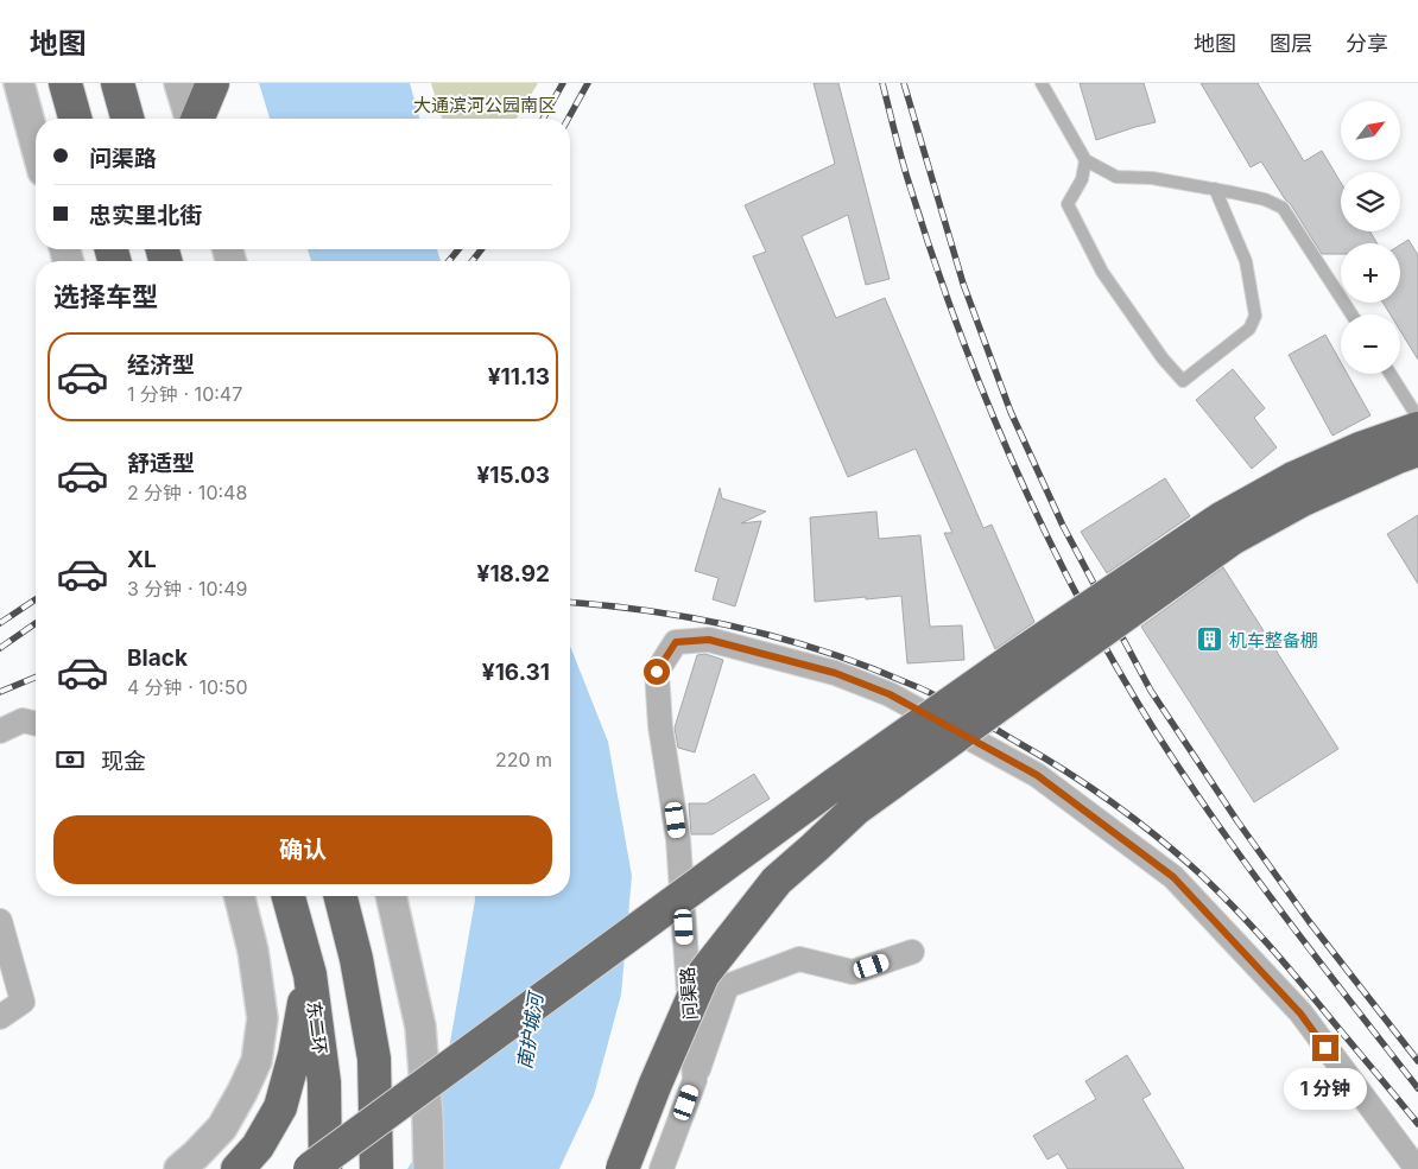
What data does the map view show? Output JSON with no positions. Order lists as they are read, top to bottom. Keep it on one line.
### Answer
{"streets":{"highway":["东二环"],"street":["问渠路"]},"water":["南护城河"],"parks":["大通滨河公园南区"],"places":{"building":["机车整备棚"]},"north":"top right","page":{"header":"地图","nav":["地图","图层","分享"],"map_buttons":["+","−"],"banner":["问渠路","忠实里北街"],"heading":"选择车型","list":[{"name":"经济型","note":"1 分钟 · 10:47","value":"¥11.13"},{"name":"舒适型","note":"2 分钟 · 10:48","value":"¥15.03"},{"name":"XL","note":"3 分钟 · 10:49","value":"¥18.92"},{"name":"Black","note":"4 分钟 · 10:50","value":"¥16.31"}],"pay":["现金","220 m"],"buttons":"确认","bubble":"1 分钟"}}
